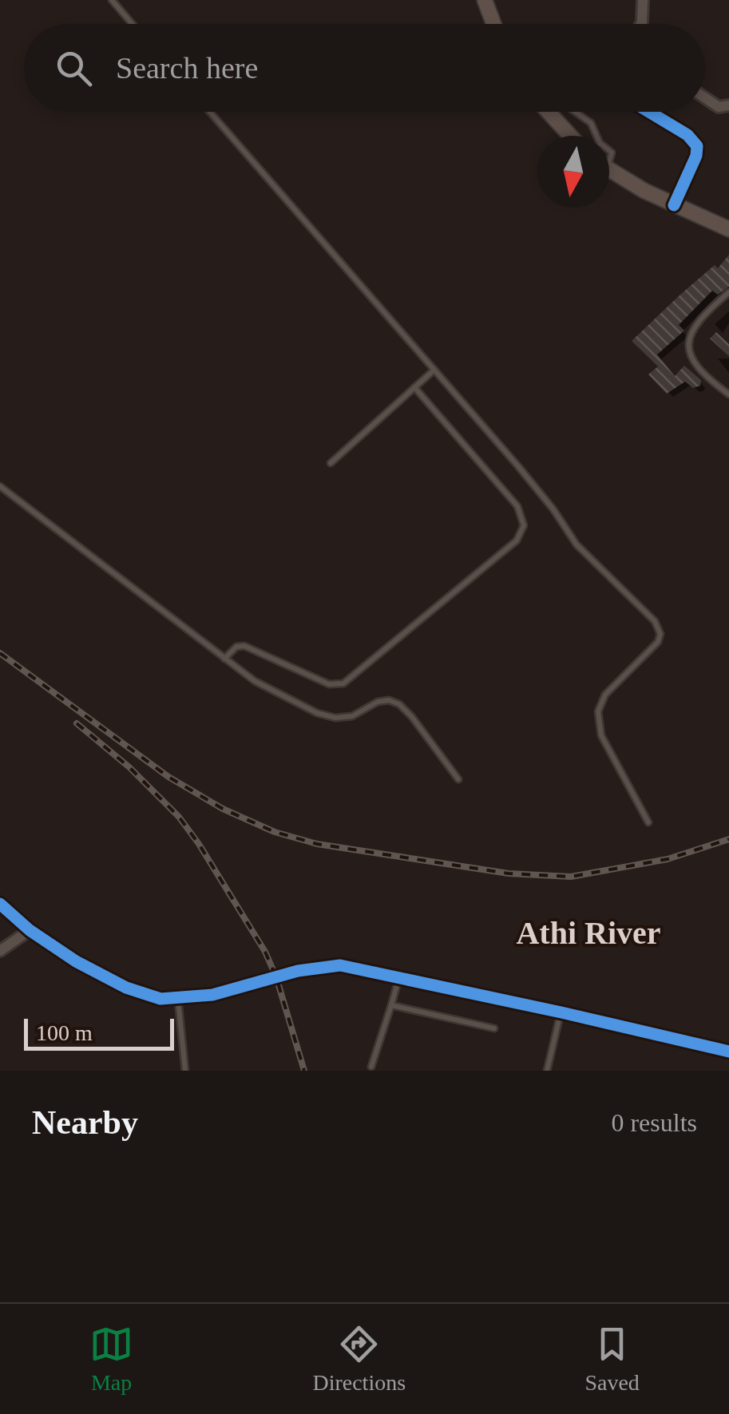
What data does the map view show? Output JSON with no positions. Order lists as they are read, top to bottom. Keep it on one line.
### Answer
{"districts":["Athi River"],"scale_bar":"100 m","north":"bottom","page":{"search":"Search here","scale":"100 m","heading":["Nearby","0 results"],"nav":["Map","Directions","Saved"]}}
